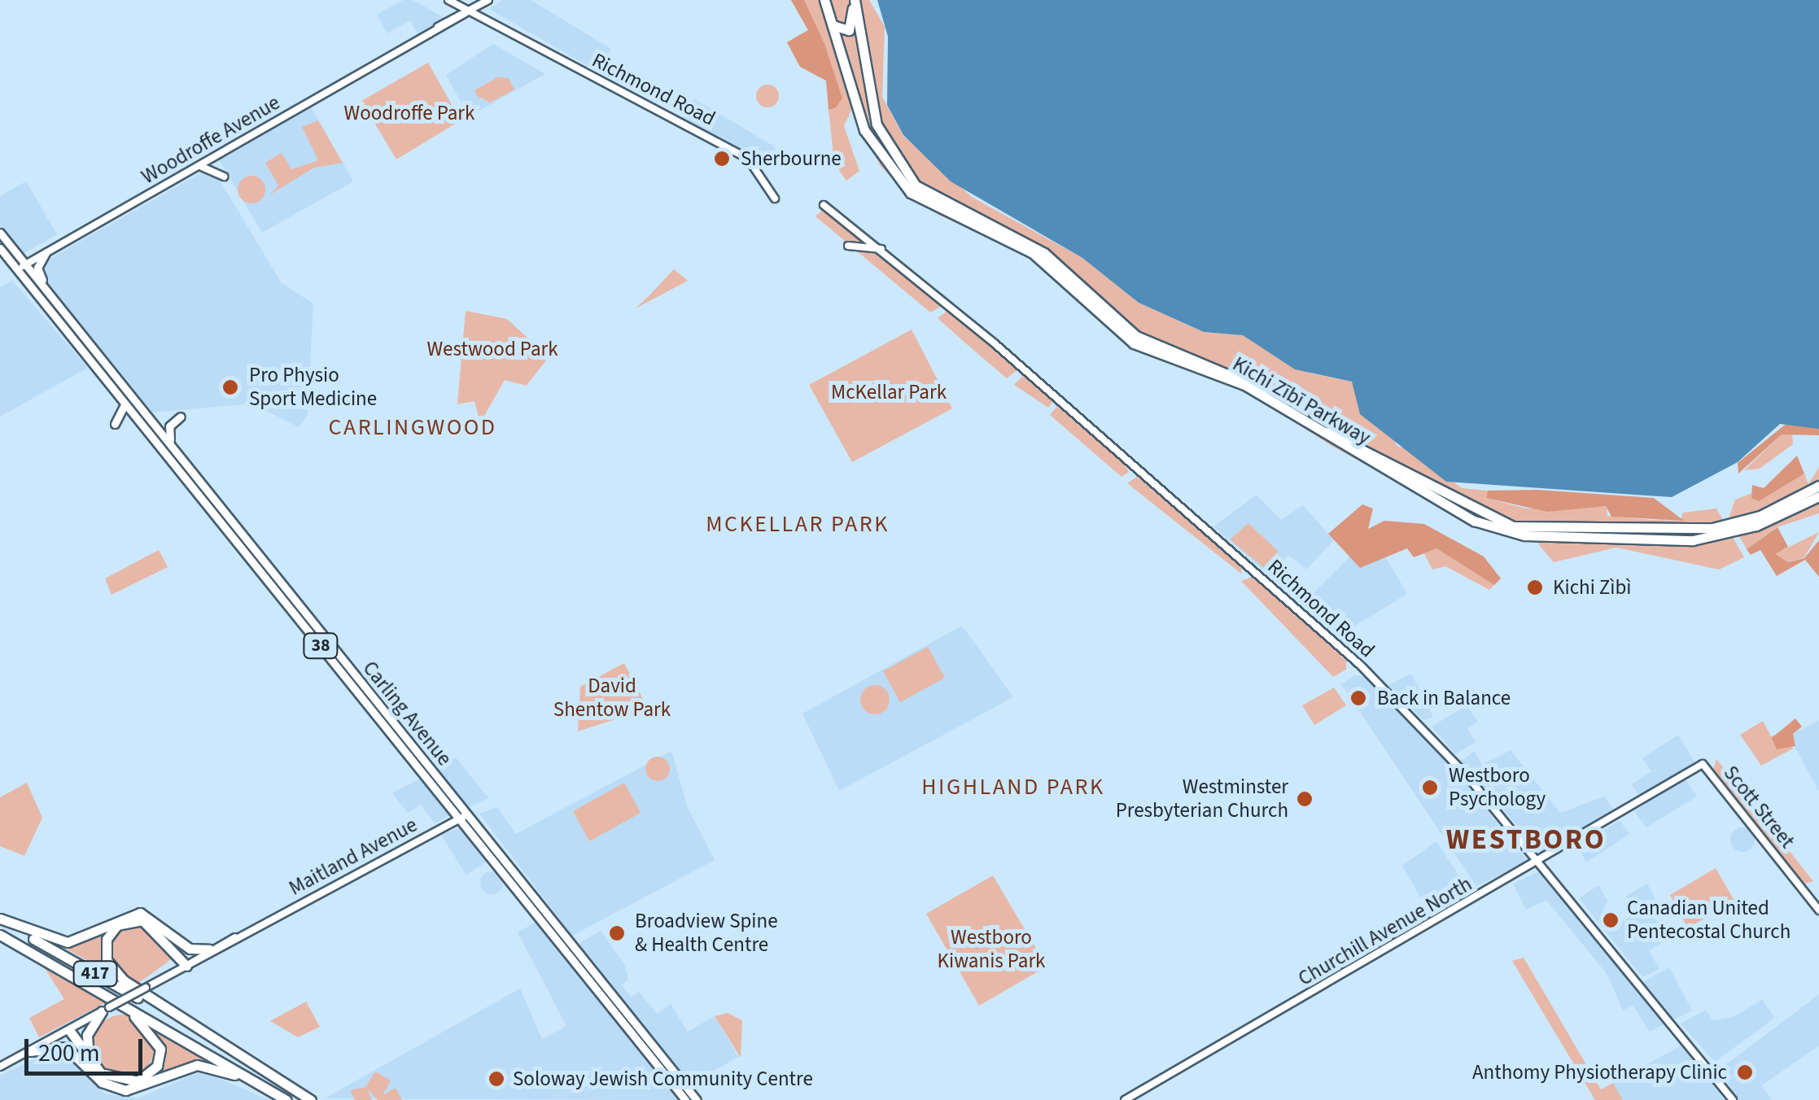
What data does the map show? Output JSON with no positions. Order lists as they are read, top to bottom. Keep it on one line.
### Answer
{"streets":{"highway":["Kichi Zībī Parkway","417"],"main road":["Richmond Road","Woodroffe Avenue","38","Carling Avenue","Scott Street","Maitland Avenue","Churchill Avenue North"]},"crossings":[["Richmond Road","Woodroffe Avenue"],["Richmond Road","Churchill Avenue North"],["Woodroffe Avenue","Carling Avenue"],["Carling Avenue","Maitland Avenue"],["Scott Street","Churchill Avenue North"],["Maitland Avenue","417"]],"districts":["CARLINGWOOD","MCKELLAR PARK","HIGHLAND PARK","WESTBORO"],"parks":["Woodroffe Park","Westwood Park","McKellar Park","David Shentow Park","Westboro Kiwanis Park"],"places":["Sherbourne","Pro Physio Sport Medicine","Kichi Zìbì","Back in Balance","Westboro Psychology","Westminster Presbyterian Church","Canadian United Pentecostal Church","Broadview Spine & Health Centre","Anthomy Physiotherapy Clinic","Soloway Jewish Community Centre"],"scale_bar":"200 m"}
